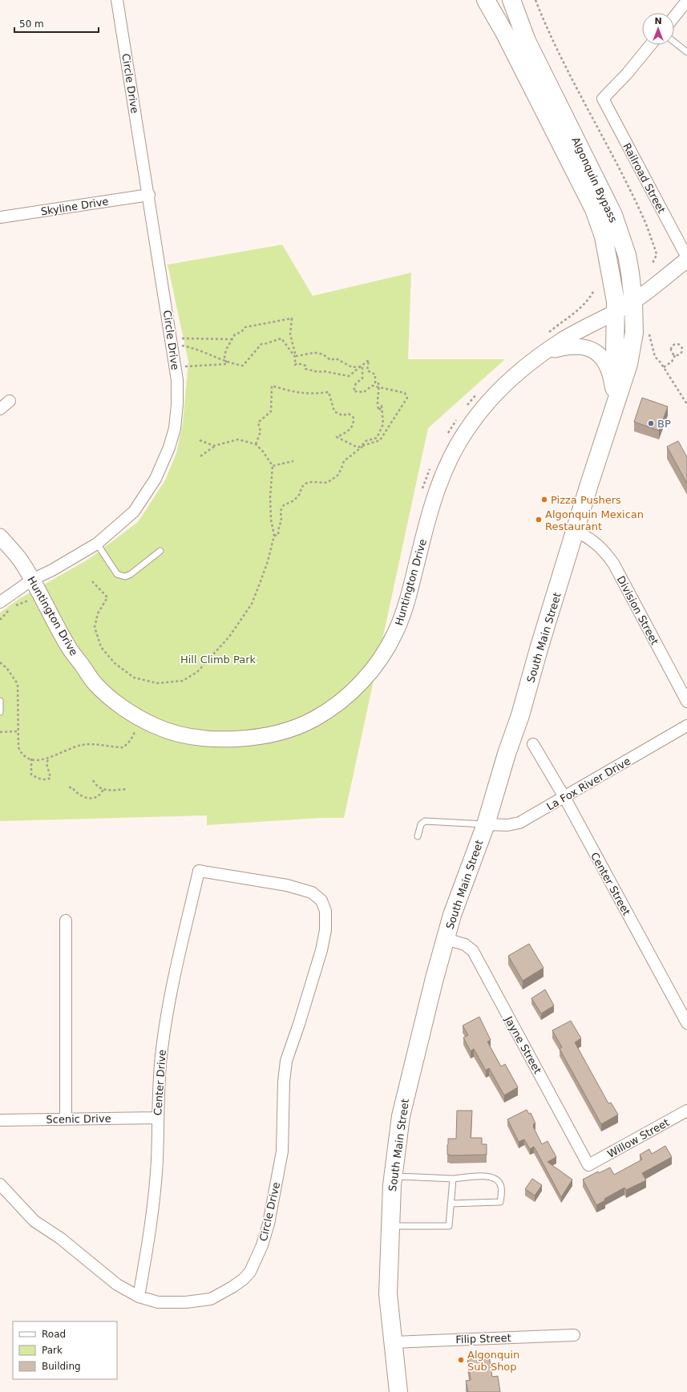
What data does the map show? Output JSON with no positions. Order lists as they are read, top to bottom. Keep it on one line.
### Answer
{"streets":{"main road":["Algonquin Bypass","South Main Street"],"street":["Circle Drive","Railroad Street","Skyline Drive","Huntington Drive","Division Street","La Fox River Drive","Center Street","Jayne Street","Center Drive","Scenic Drive","Willow Street","Filip Street"]},"crossings":[["Circle Drive","Skyline Drive"],["Circle Drive","Huntington Drive"],["Circle Drive","Center Drive"],["Algonquin Bypass","Huntington Drive"],["Algonquin Bypass","South Main Street"],["Division Street","South Main Street"],["South Main Street","La Fox River Drive"],["South Main Street","Jayne Street"],["South Main Street","Filip Street"],["La Fox River Drive","Center Street"],["Jayne Street","Willow Street"],["Center Drive","Scenic Drive"]],"parks":["Hill Climb Park"],"places":["BP","Pizza Pushers","Algonquin Mexican Restaurant","Algonquin Sub Shop"],"legend":["Road","Park","Building"],"scale_bar":"50 m","north":"top"}
